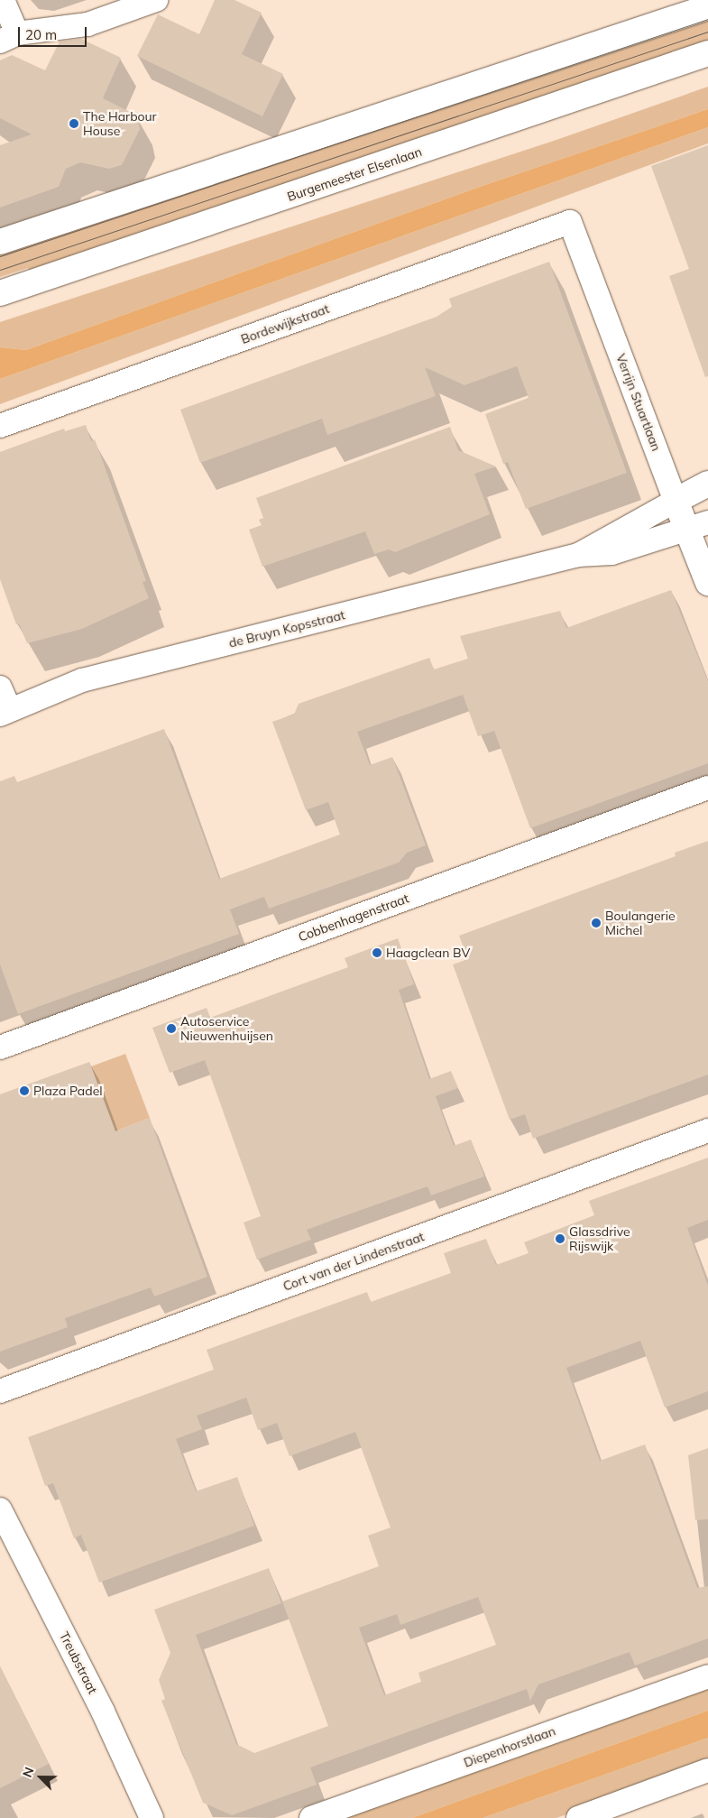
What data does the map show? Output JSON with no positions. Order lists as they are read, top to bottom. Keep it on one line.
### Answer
{"streets":{"main road":["Burgemeester Elsenlaan","Verrijn Stuartlaan","de Bruyn Kopsstraat"],"street":["Bordewijkstraat","Cobbenhagenstraat","Cort van der Lindenstraat","Treubstraat","Diepenhorstlaan"]},"crossings":[["Bordewijkstraat","Verrijn Stuartlaan"],["Verrijn Stuartlaan","de Bruyn Kopsstraat"]],"places":["The Harbour House","Boulangerie Michel","Haagclean BV","Autoservice Nieuwenhuijsen","Plaza Padel","Glassdrive Rijswijk"],"scale_bar":"20 m","north":"top left"}
